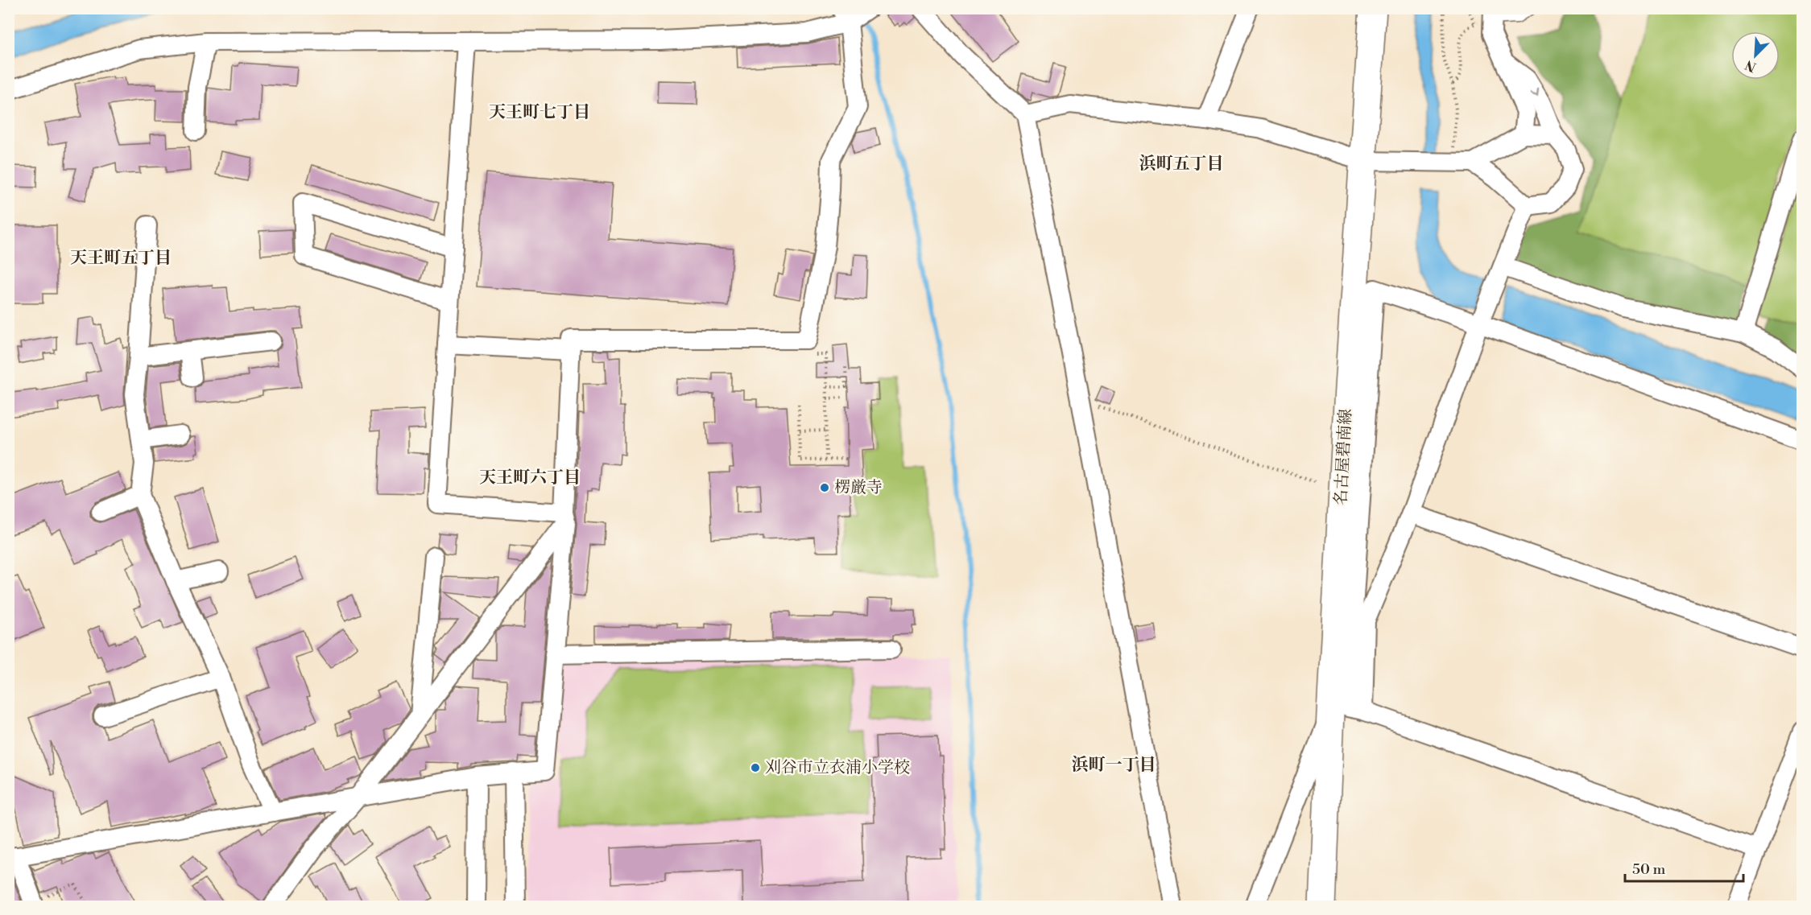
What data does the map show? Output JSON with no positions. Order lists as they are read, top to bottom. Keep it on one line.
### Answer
{"streets":{"main road":["名古屋碧南線"]},"districts":["天王町七丁目","浜町五丁目","天王町五丁目","天王町六丁目","浜町一丁目"],"places":["楞厳寺","刈谷市立衣浦小学校"],"scale_bar":"50 m","north":"bottom left"}
